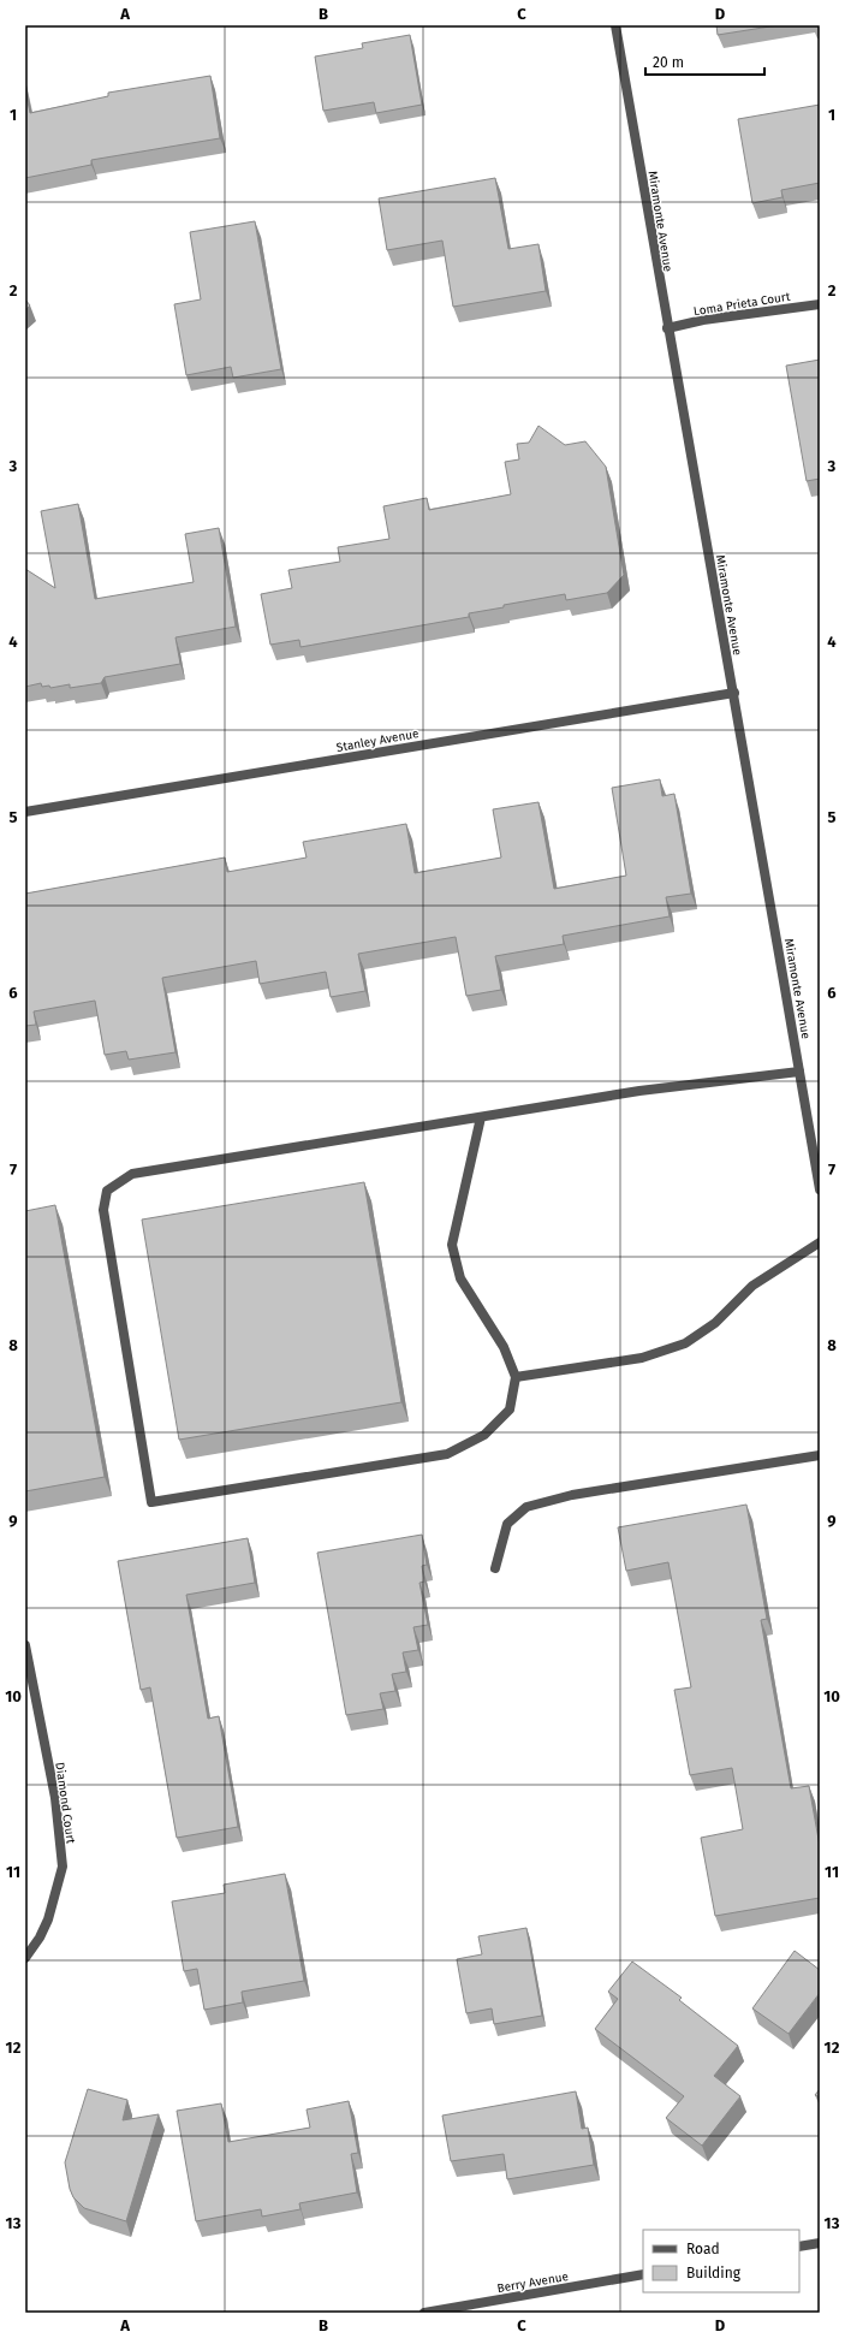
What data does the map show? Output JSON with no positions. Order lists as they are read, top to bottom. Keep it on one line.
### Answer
{"streets":{"street":["Miramonte Avenue","Loma Prieta Court","Stanley Avenue","Diamond Court","Berry Avenue"]},"crossings":[["Miramonte Avenue","Loma Prieta Court"],["Miramonte Avenue","Stanley Avenue"]],"legend":["Road","Building"],"scale_bar":"20 m","grid":{"columns":["A","B","C","D"],"rows":["1","2","3","4","5","6","7","8","9","10","11","12","13"]}}
